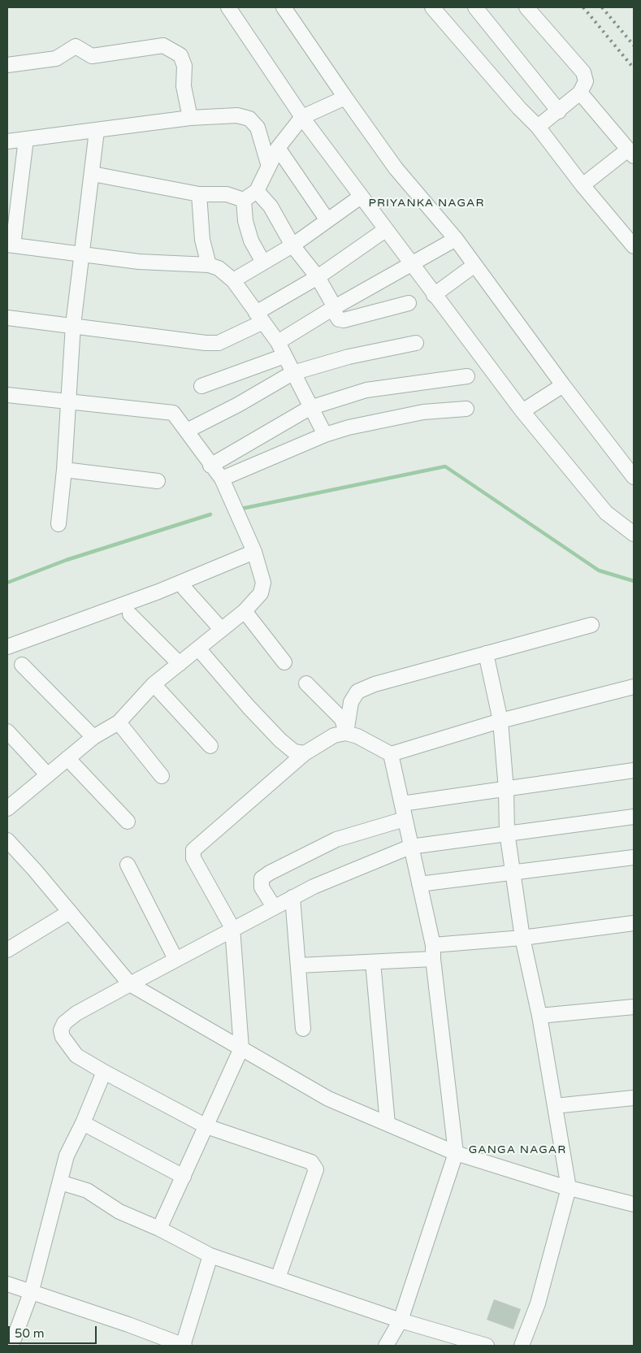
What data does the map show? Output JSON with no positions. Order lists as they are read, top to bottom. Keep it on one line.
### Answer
{"districts":["PRIYANKA NAGAR","GANGA NAGAR"],"scale_bar":"50 m"}
